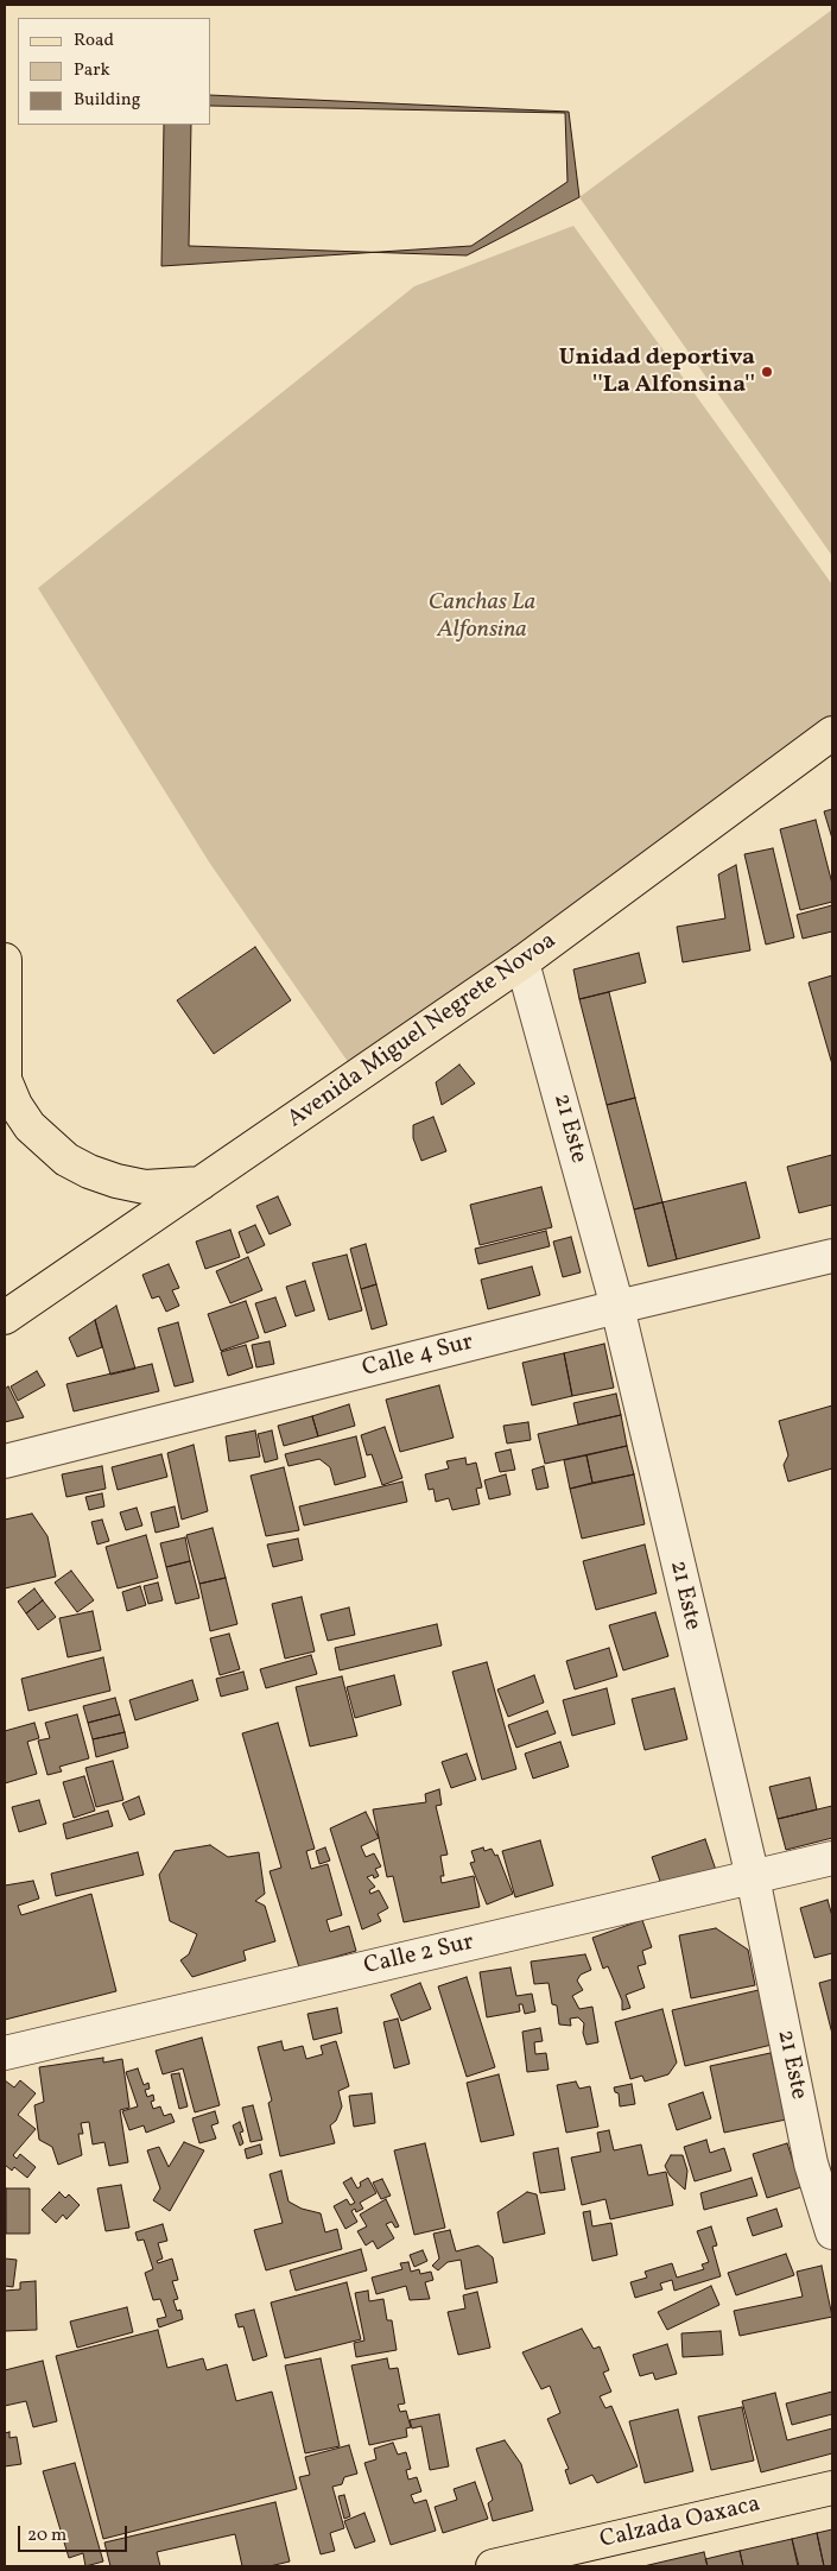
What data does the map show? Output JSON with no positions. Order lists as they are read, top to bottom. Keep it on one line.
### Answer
{"streets":{"main road":["Avenida Miguel Negrete Novoa","Calzada Oaxaca"],"street":["21 Este","Calle 4 Sur","Calle 2 Sur"]},"crossings":[["Avenida Miguel Negrete Novoa","21 Este"],["21 Este","Calle 4 Sur"],["21 Este","Calle 2 Sur"]],"parks":["Canchas La Alfonsina"],"places":["Unidad deportiva ''La Alfonsina''"],"legend":["Road","Park","Building"],"scale_bar":"20 m"}
